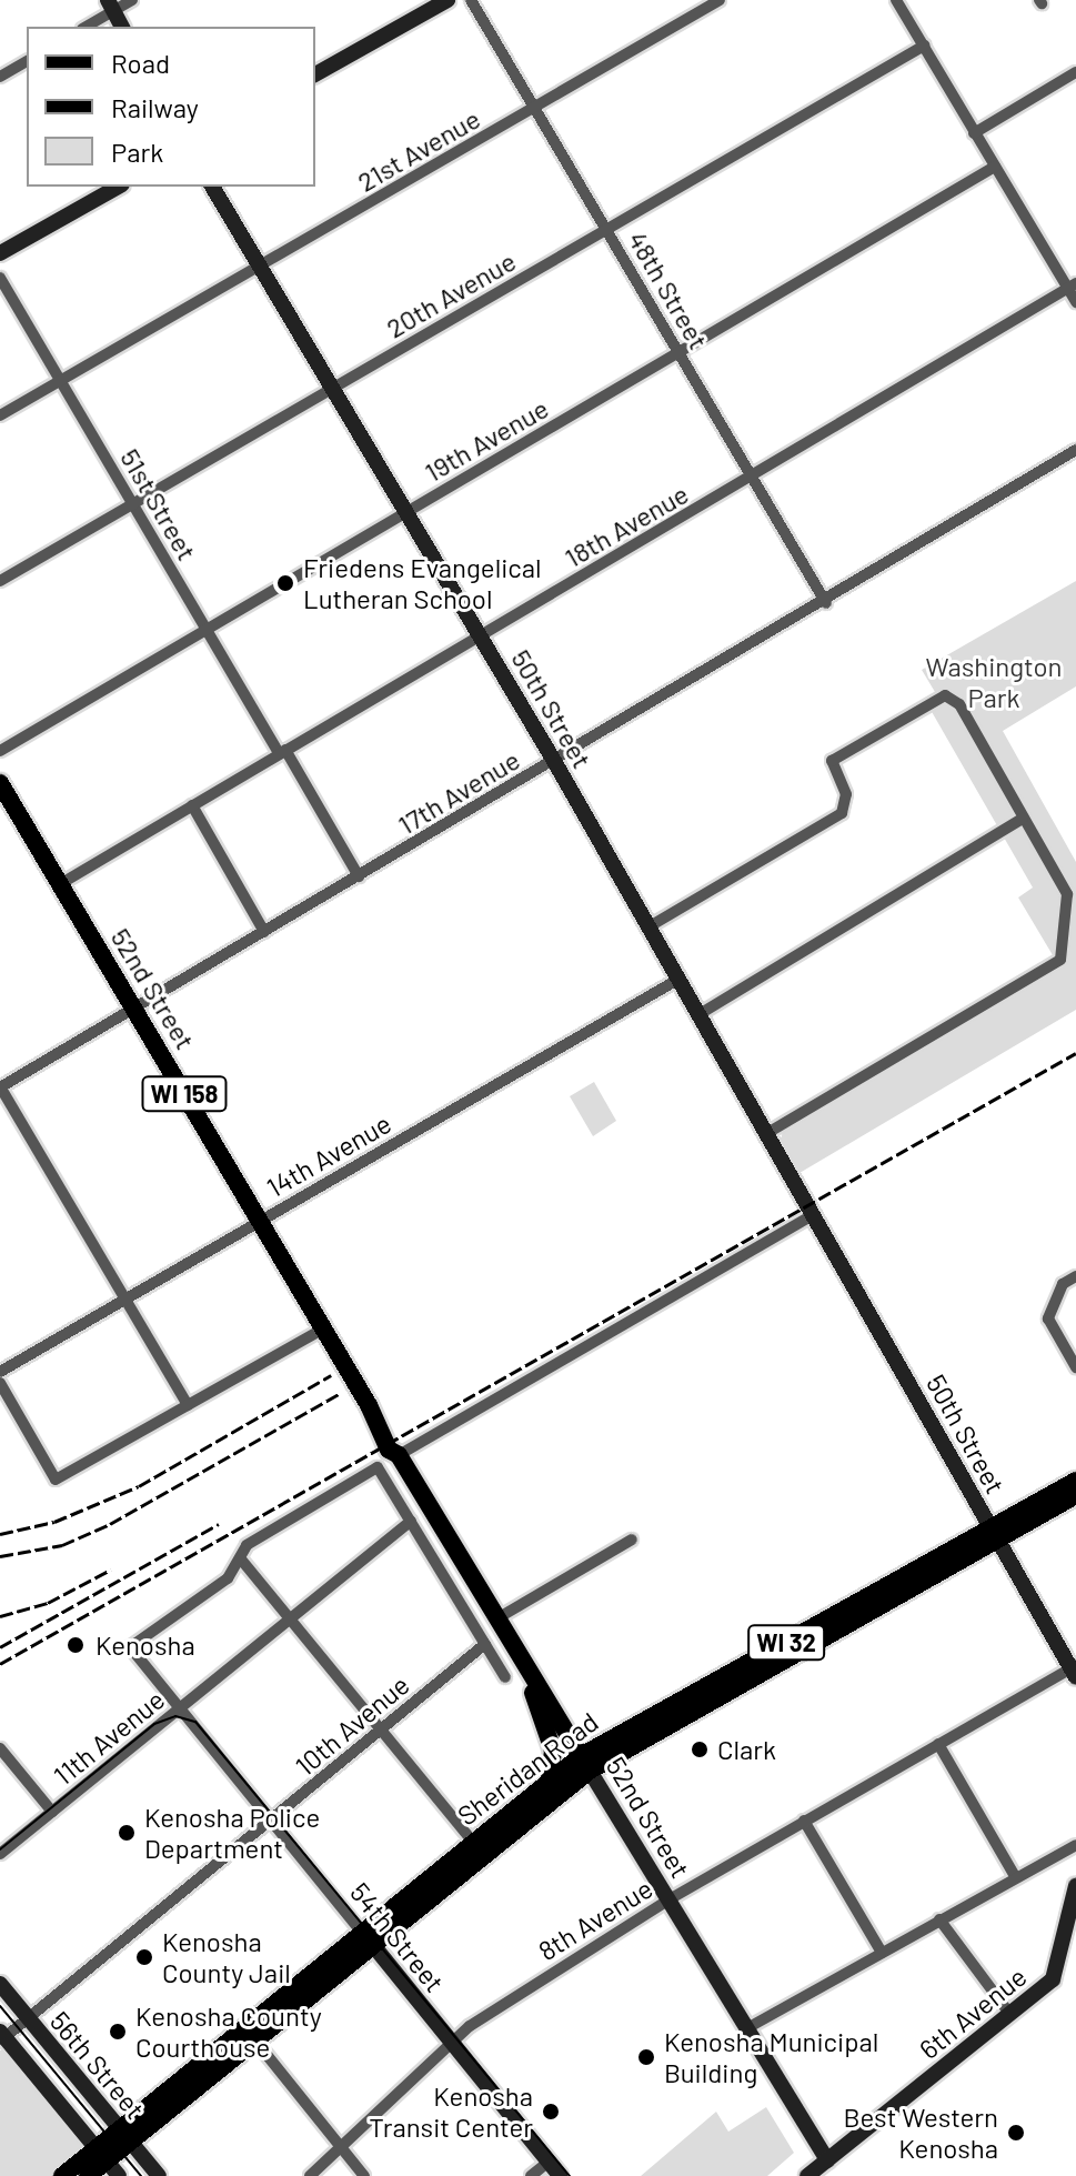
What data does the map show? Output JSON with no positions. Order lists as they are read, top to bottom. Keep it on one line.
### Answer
{"streets":{"main road":["52nd Street","WI 158","WI 32","Sheridan Road"],"street":["21st Avenue","48th Street","20th Avenue","19th Avenue","51st Street","18th Avenue","50th Street","17th Avenue","14th Avenue","10th Avenue","11th Avenue","8th Avenue","54th Street","6th Avenue","56th Street"]},"crossings":[["21st Avenue","48th Street"],["21st Avenue","51st Street"],["21st Avenue","50th Street"],["48th Street","20th Avenue"],["48th Street","19th Avenue"],["48th Street","18th Avenue"],["48th Street","17th Avenue"],["20th Avenue","51st Street"],["20th Avenue","50th Street"],["19th Avenue","51st Street"],["19th Avenue","50th Street"],["51st Street","18th Avenue"],["51st Street","17th Avenue"],["18th Avenue","50th Street"],["18th Avenue","52nd Street"],["50th Street","17th Avenue"],["50th Street","14th Avenue"],["50th Street","Sheridan Road"],["50th Street","8th Avenue"],["17th Avenue","52nd Street"],["52nd Street","14th Avenue"],["52nd Street","Sheridan Road"],["52nd Street","8th Avenue"],["52nd Street","6th Avenue"],["10th Avenue","54th Street"],["10th Avenue","56th Street"],["11th Avenue","54th Street"],["Sheridan Road","54th Street"],["Sheridan Road","56th Street"],["8th Avenue","54th Street"]],"parks":["Washington Park"],"places":["Friedens Evangelical Lutheran School","Kenosha","Clark","Kenosha Police Department","Kenosha County Jail","Kenosha County Courthouse","Kenosha Municipal Building","Kenosha Transit Center","Best Western Kenosha"],"legend":["Road","Railway","Park"]}
